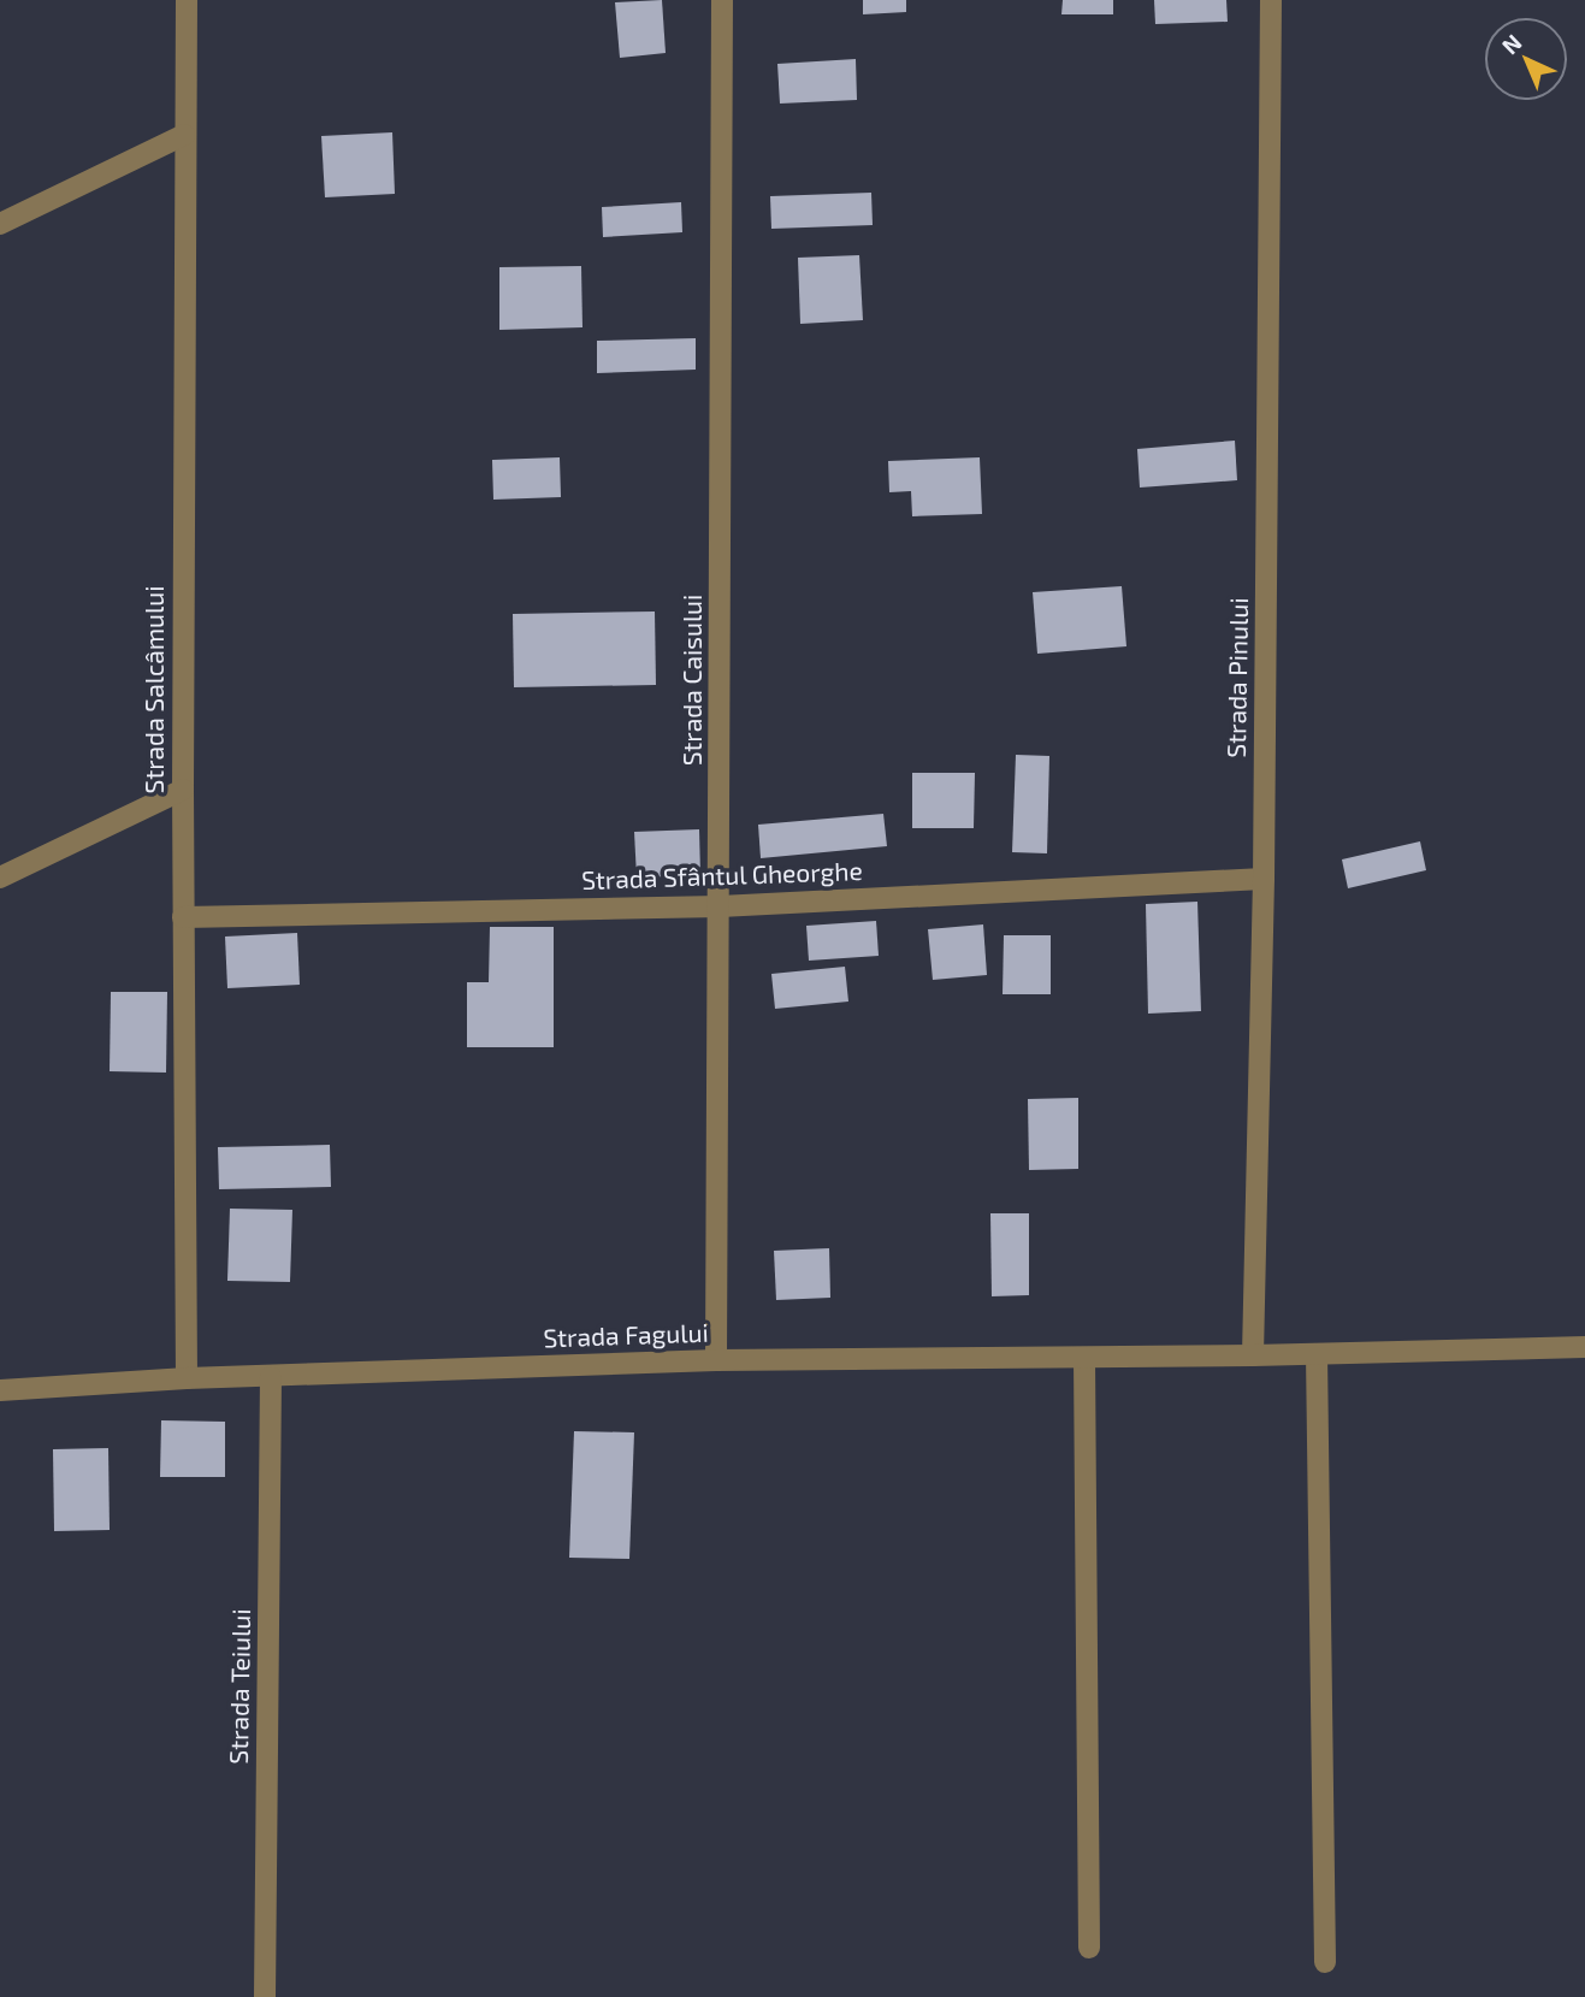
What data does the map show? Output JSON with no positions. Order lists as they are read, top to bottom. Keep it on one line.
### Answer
{"streets":{"street":["Strada Pinului","Strada Caisului","Strada Salcâmului","Strada Sfântul Gheorghe","Strada Fagului","Strada Teiului"]},"crossings":[["Strada Pinului","Strada Sfântul Gheorghe"],["Strada Pinului","Strada Fagului"],["Strada Caisului","Strada Sfântul Gheorghe"],["Strada Caisului","Strada Fagului"],["Strada Salcâmului","Strada Sfântul Gheorghe"],["Strada Salcâmului","Strada Fagului"],["Strada Fagului","Strada Teiului"]],"north":"top left"}
